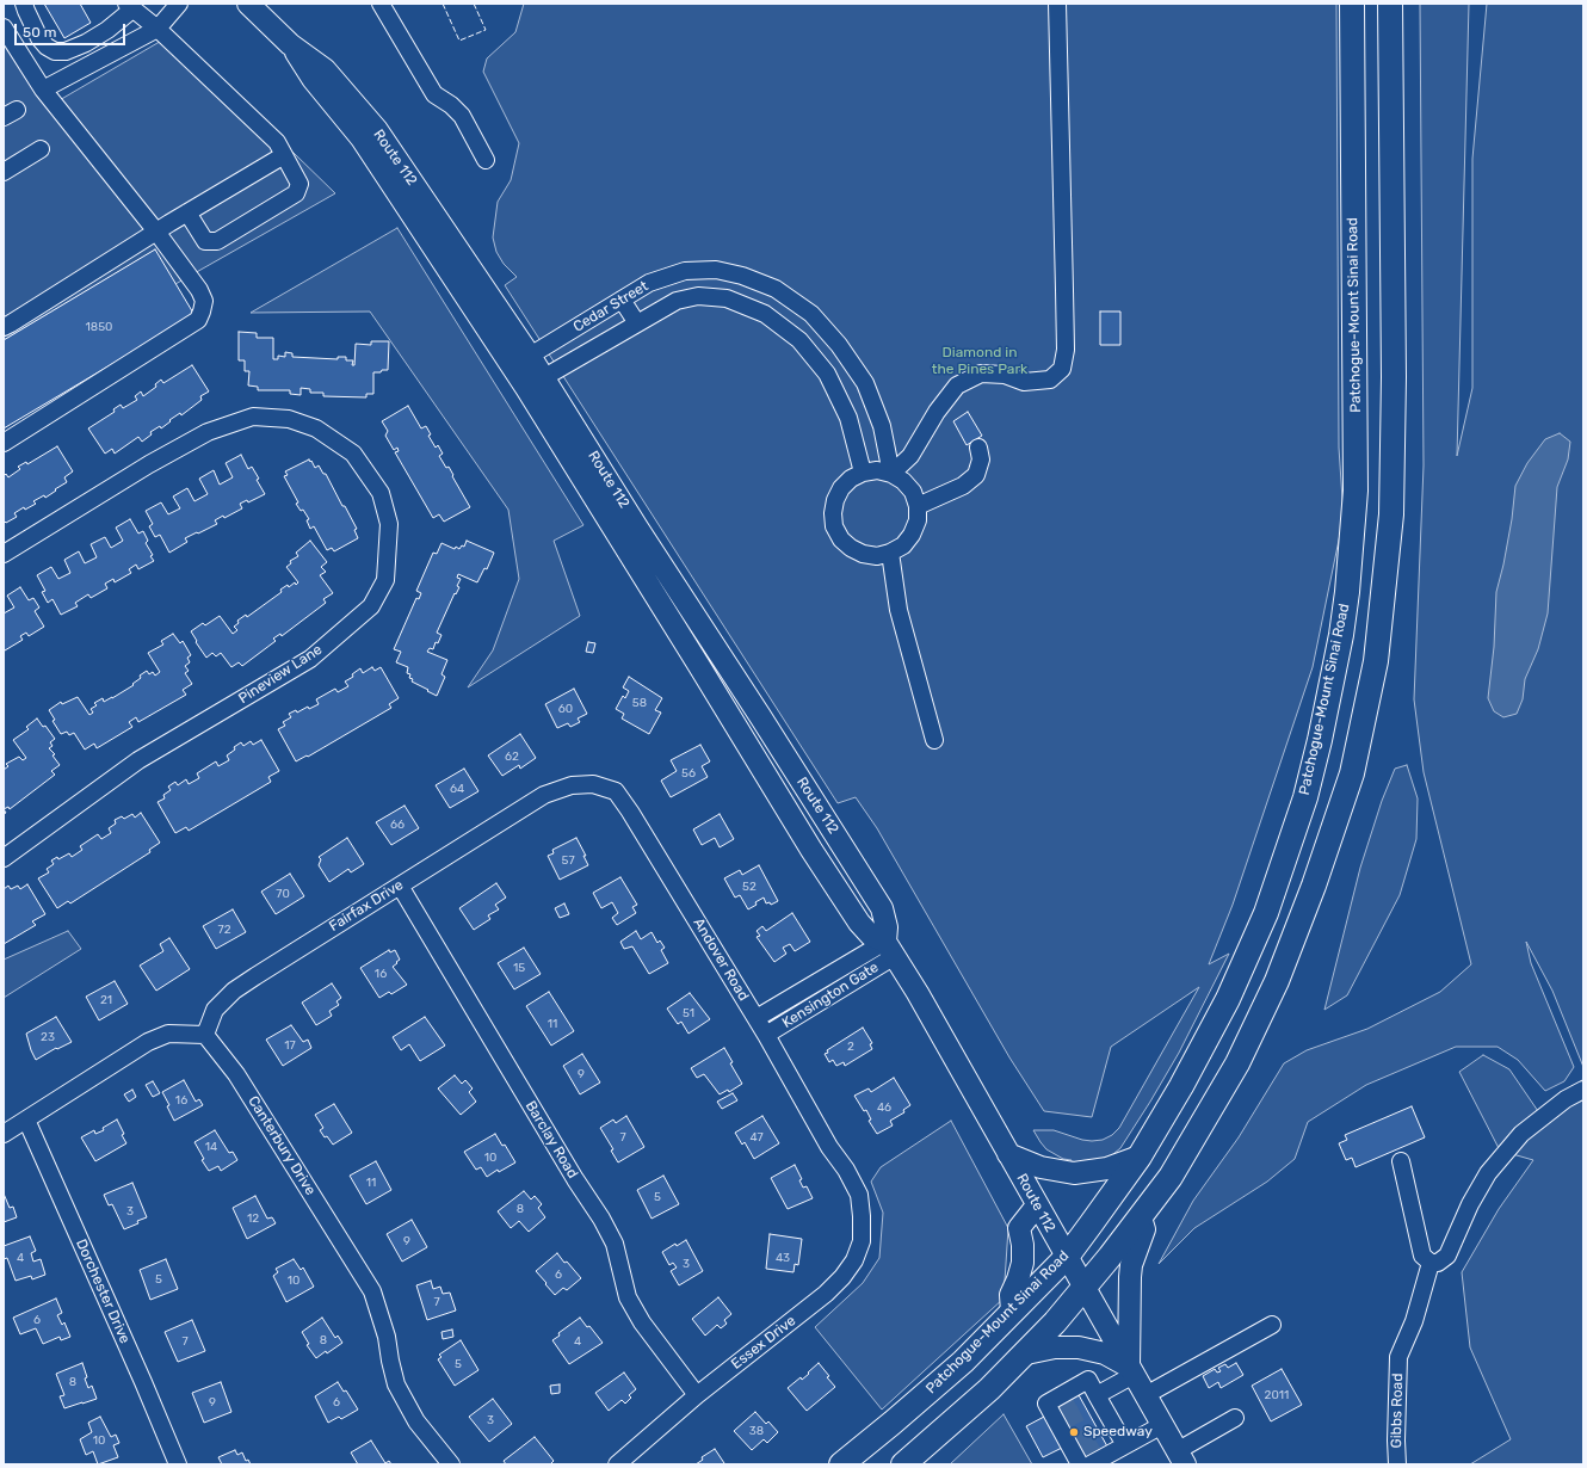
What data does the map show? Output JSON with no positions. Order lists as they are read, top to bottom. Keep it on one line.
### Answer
{"streets":{"highway":["Patchogue-Mount Sinai Road"],"main road":["Route 112"],"street":["Cedar Street","Pineview Lane","Fairfax Drive","Andover Road","Kensington Gate","Barclay Road","Canterbury Drive","Dorchester Drive","Essex Drive","Gibbs Road"]},"crossings":[["Route 112","Cedar Street"],["Route 112","Patchogue-Mount Sinai Road"],["Route 112","Kensington Gate"],["Fairfax Drive","Andover Road"],["Fairfax Drive","Barclay Road"],["Fairfax Drive","Canterbury Drive"],["Andover Road","Kensington Gate"],["Andover Road","Essex Drive"],["Barclay Road","Essex Drive"]],"parks":["Diamond in the Pines Park"],"places":["Speedway"],"house_numbers":["1850","58","60","62","56","64","66","57","52","70","72","15","16","21","51","11","23","17","2","9","16","46","7","47","14","10","11","5","8","3","12","9","4","43","3","6","5","10","7","6","8","7","4","5","8","2011","9","6","3","38","10"],"scale_bar":"50 m"}
